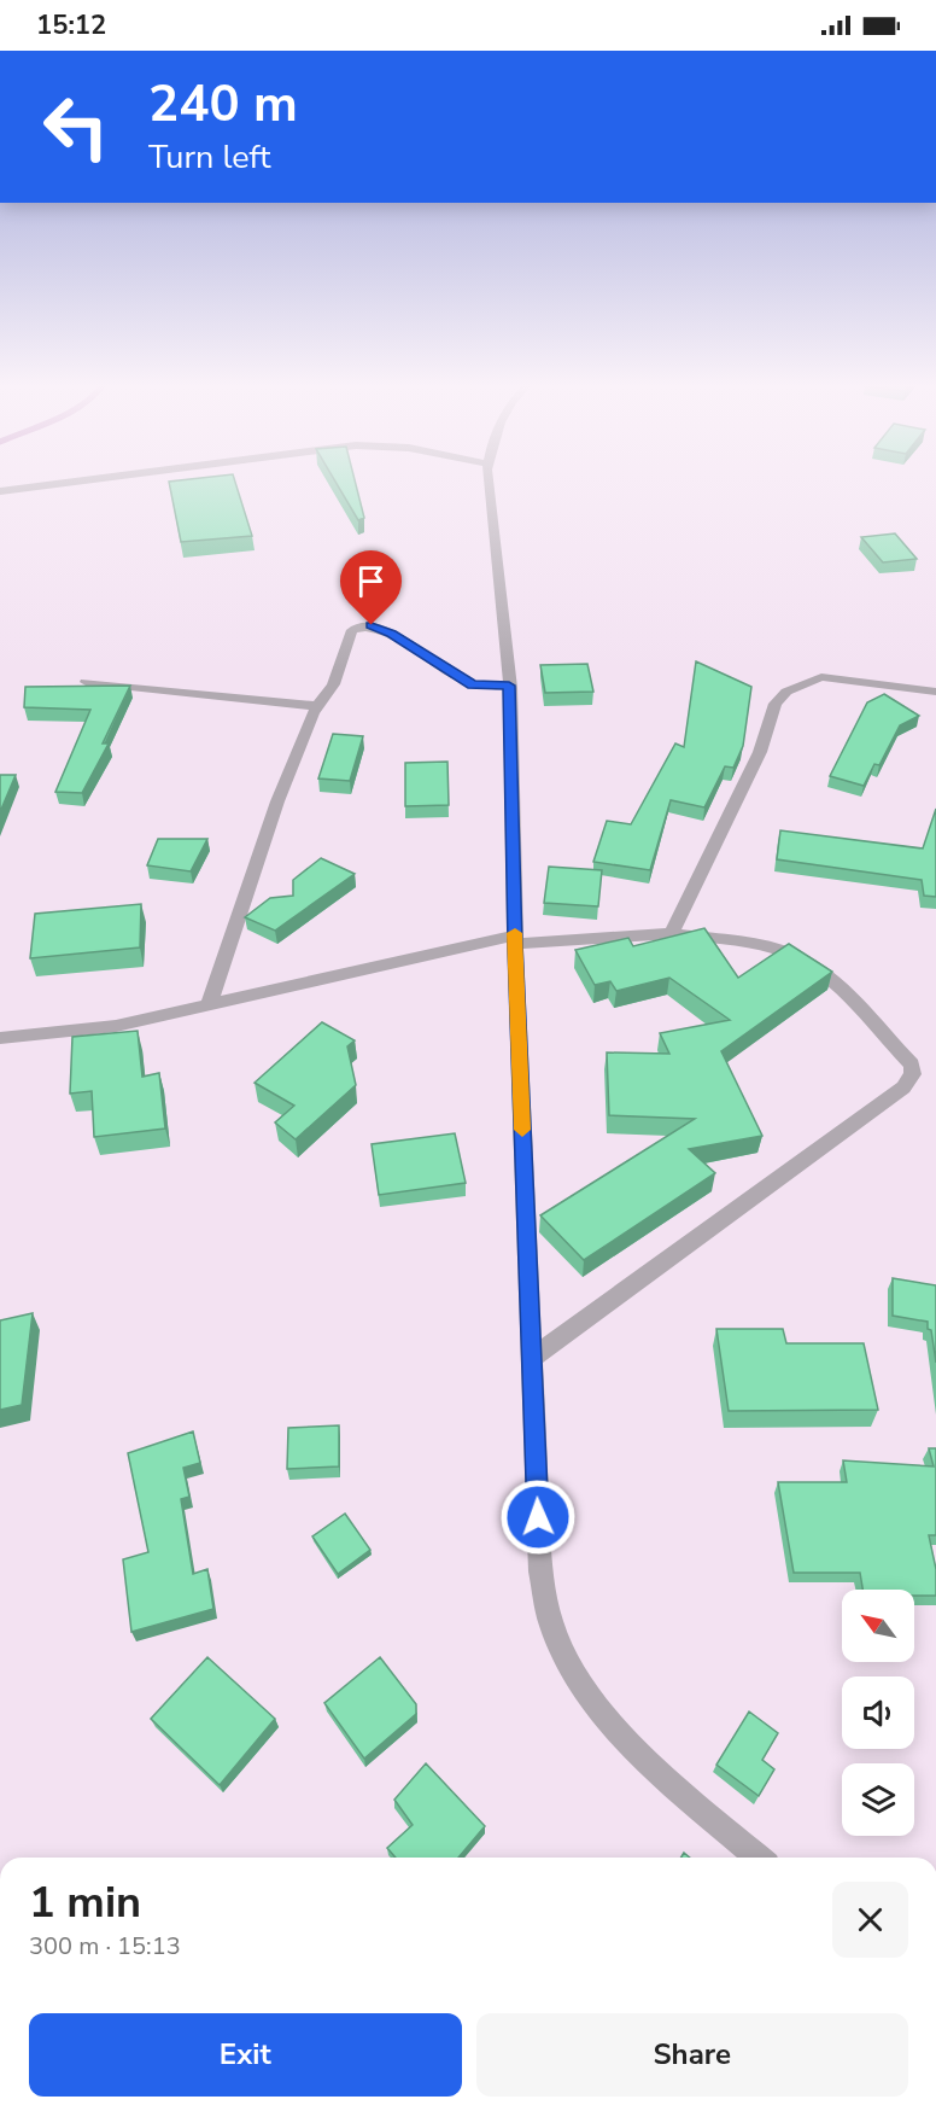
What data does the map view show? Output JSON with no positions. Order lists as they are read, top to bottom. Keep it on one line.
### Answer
{"north":"top left","page":{"status":"15:12","turn":["240 m","Turn left"],"heading":["1 min","300 m · 15:13"],"buttons":["Exit","Share"]}}
